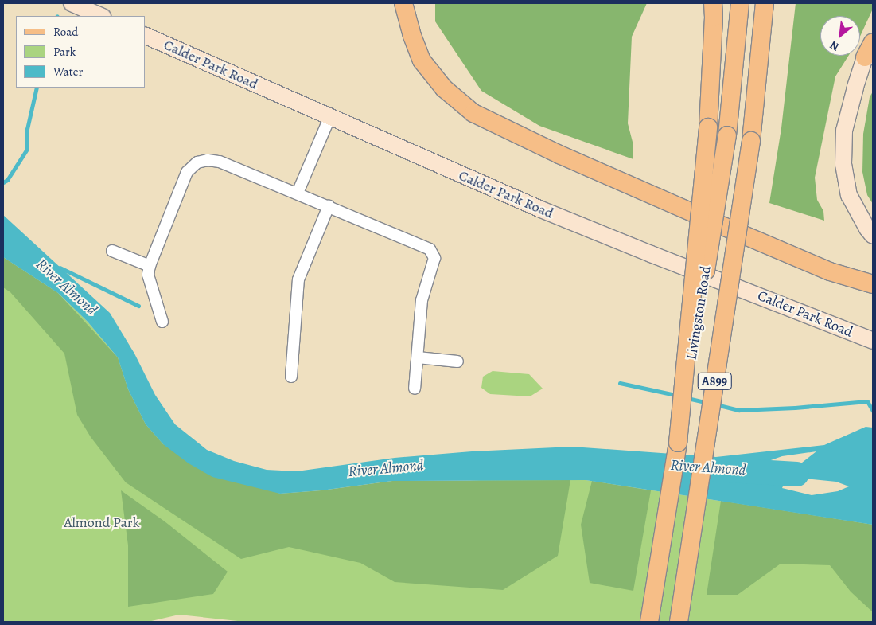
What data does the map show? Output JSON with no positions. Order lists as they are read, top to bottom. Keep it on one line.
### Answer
{"streets":{"main road":["Calder Park Road","Livingston Road","A899"]},"water":["River Almond"],"parks":["Almond Park"],"legend":["Road","Park","Water"],"north":"bottom left"}
